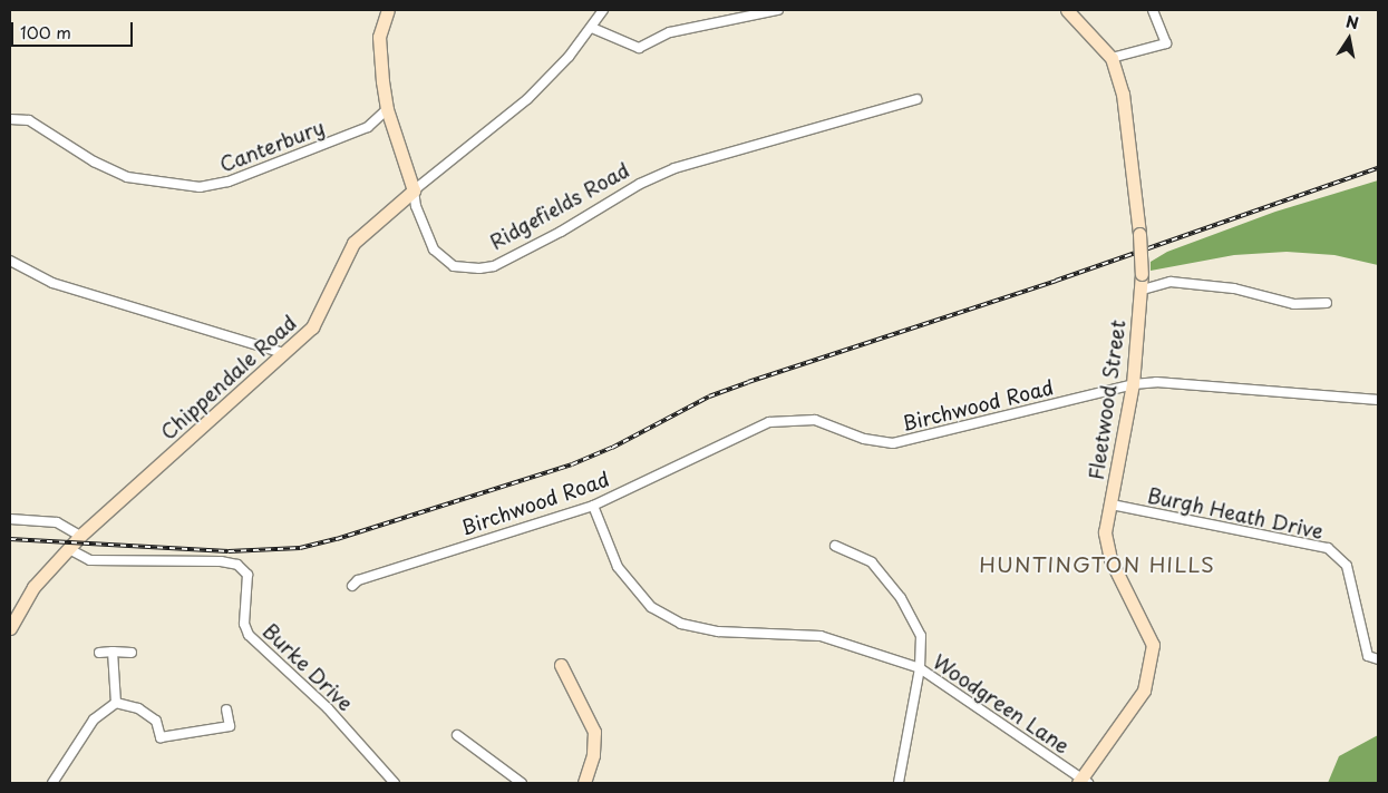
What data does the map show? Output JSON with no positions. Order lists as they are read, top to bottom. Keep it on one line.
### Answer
{"streets":{"street":["Canterbury","Ridgefields Road","Chippendale Road","Fleetwood Street","Birchwood Road","Burgh Heath Drive","Burke Drive","Woodgreen Lane"]},"crossings":[["Canterbury","Ridgefields Road"],["Ridgefields Road","Chippendale Road"],["Chippendale Road","Burke Drive"],["Fleetwood Street","Birchwood Road"],["Fleetwood Street","Burgh Heath Drive"],["Fleetwood Street","Woodgreen Lane"],["Birchwood Road","Woodgreen Lane"]],"districts":["HUNTINGTON HILLS"],"scale_bar":"100 m","north":"top"}
